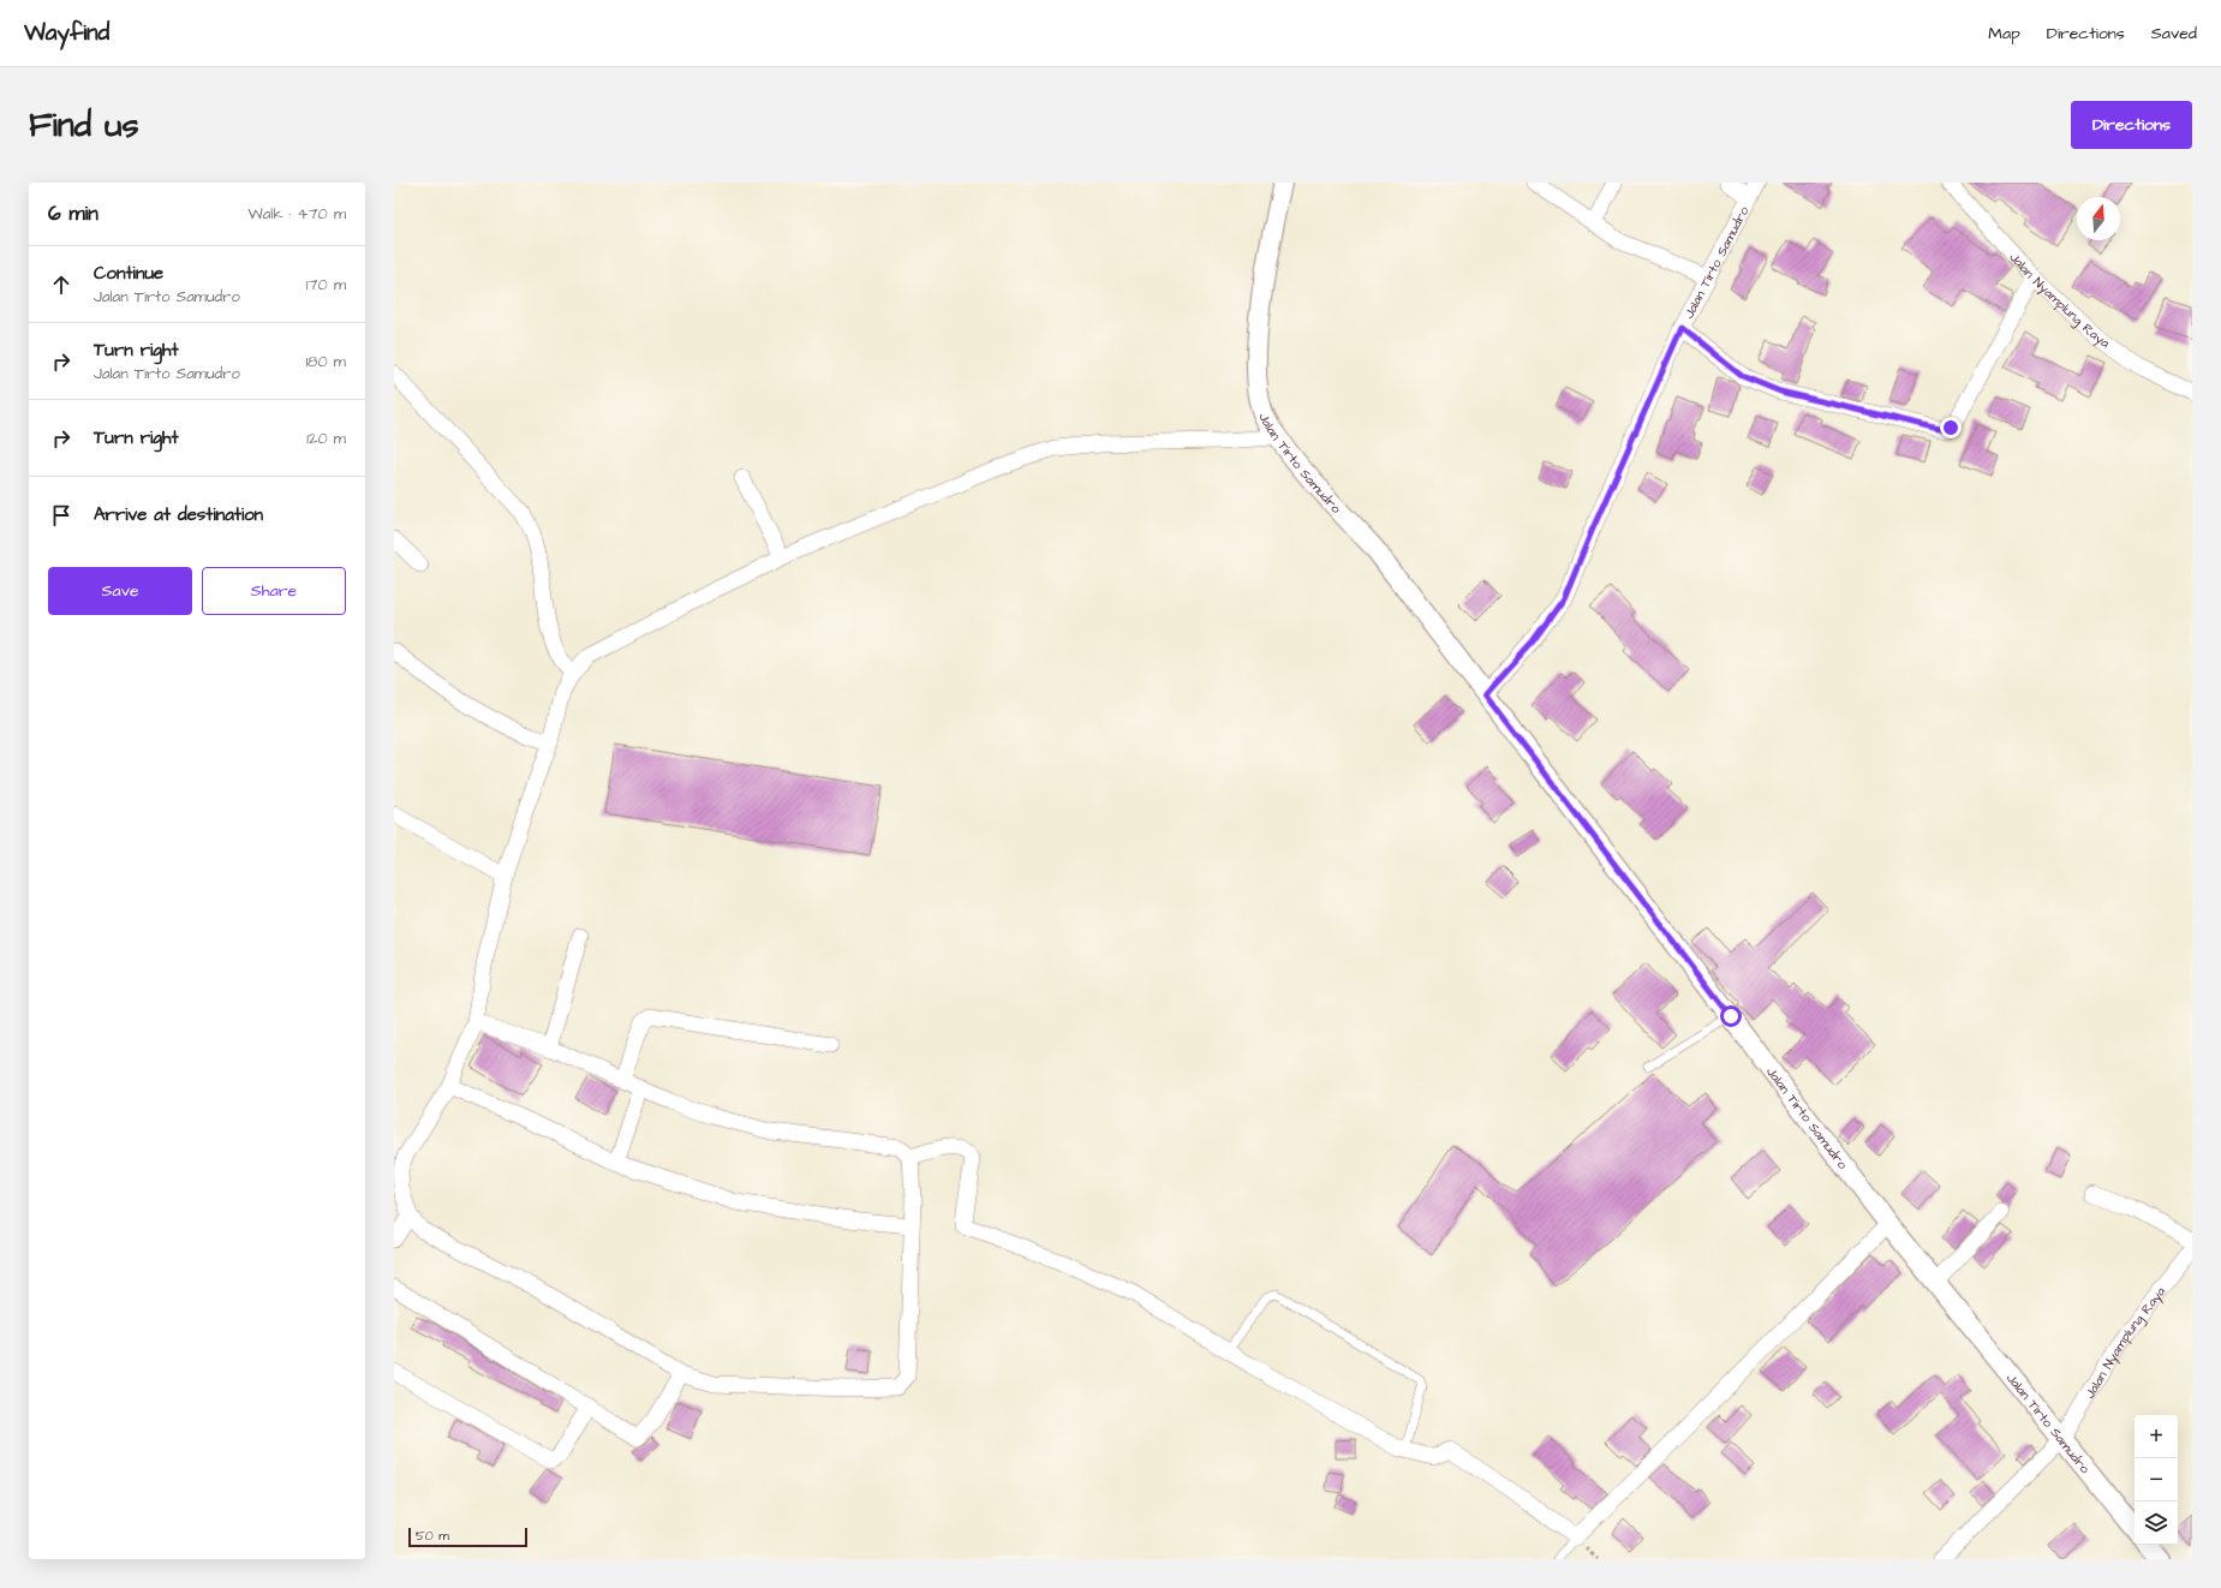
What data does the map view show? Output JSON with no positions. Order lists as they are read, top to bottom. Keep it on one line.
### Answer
{"streets":{"street":["Jalan Tirto Samudro","Jalan Nyamplung Raya"]},"crossings":[["Jalan Tirto Samudro","Jalan Nyamplung Raya"]],"scale_bar":"50 m","north":"top","page":{"header":"Wayfind","nav":["Map","Directions","Saved"],"buttons":["Directions",["Save","Share"]],"title":"Find us","heading":["6 min","Walk · 470 m"],"list":[["Continue","Jalan Tirto Samudro","170 m"],["Turn right","Jalan Tirto Samudro","180 m"],["Turn right","120 m"],"Arrive at destination"],"map_buttons":["+","−"],"scale":"50 m"}}
